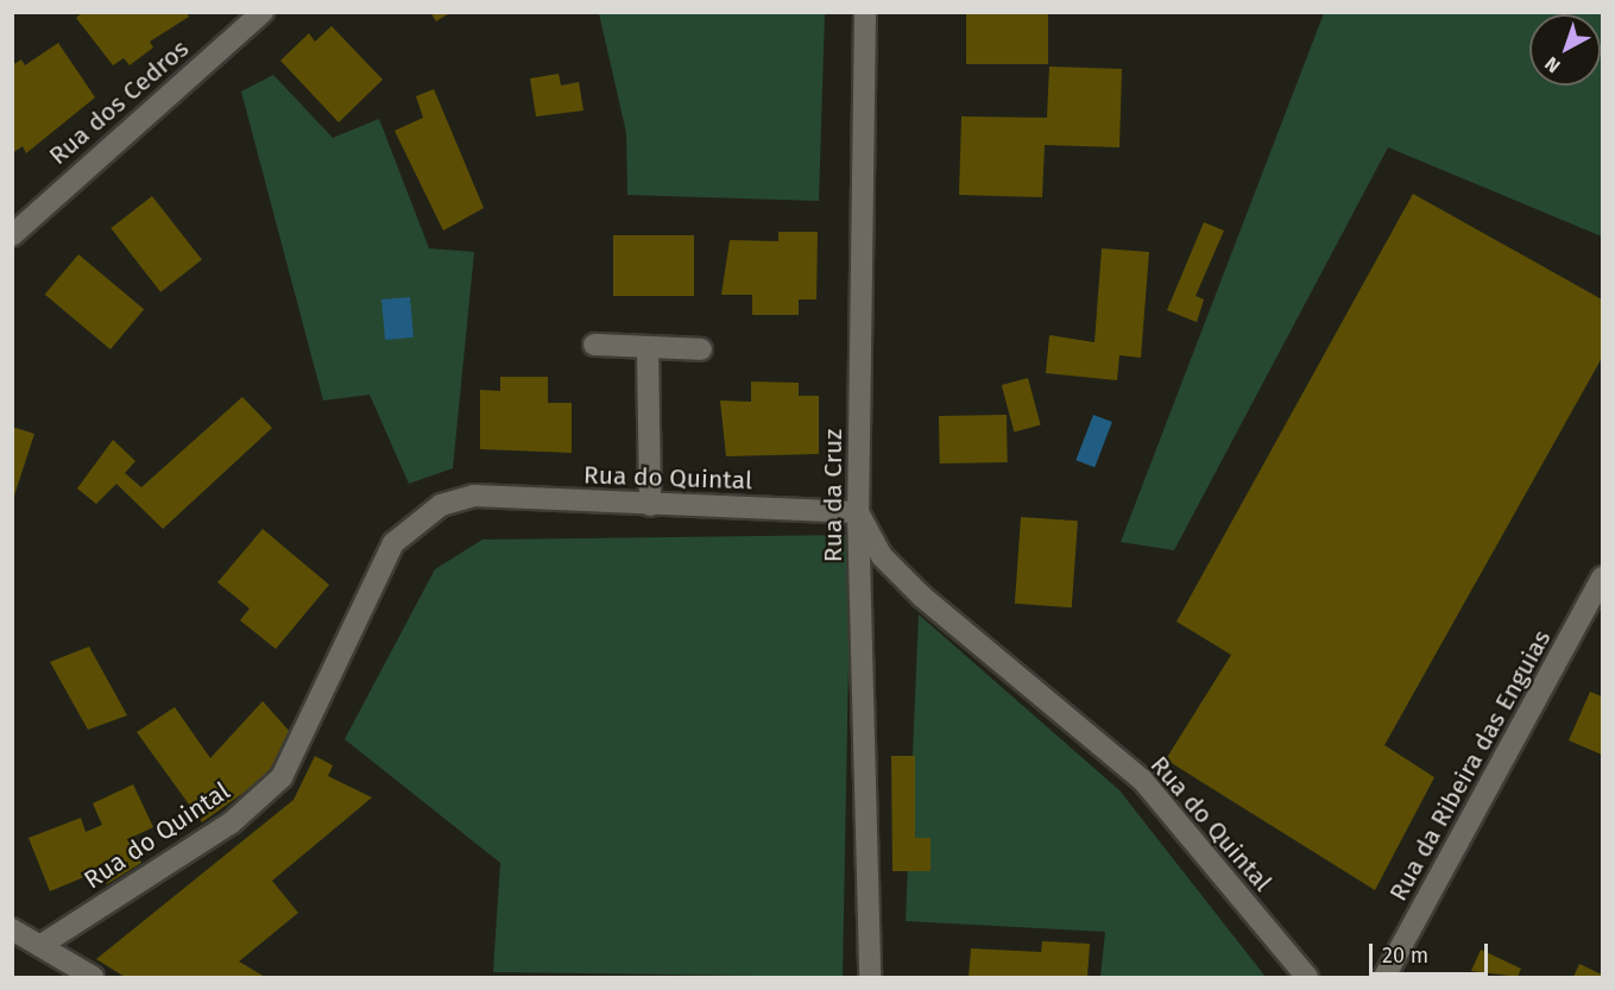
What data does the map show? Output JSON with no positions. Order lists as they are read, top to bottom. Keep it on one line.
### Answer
{"streets":{"street":["Rua dos Cedros","Rua do Quintal","Rua da Cruz","Rua da Ribeira das Enguias"]},"crossings":[["Rua do Quintal","Rua da Cruz"]],"scale_bar":"20 m","north":"bottom left"}
